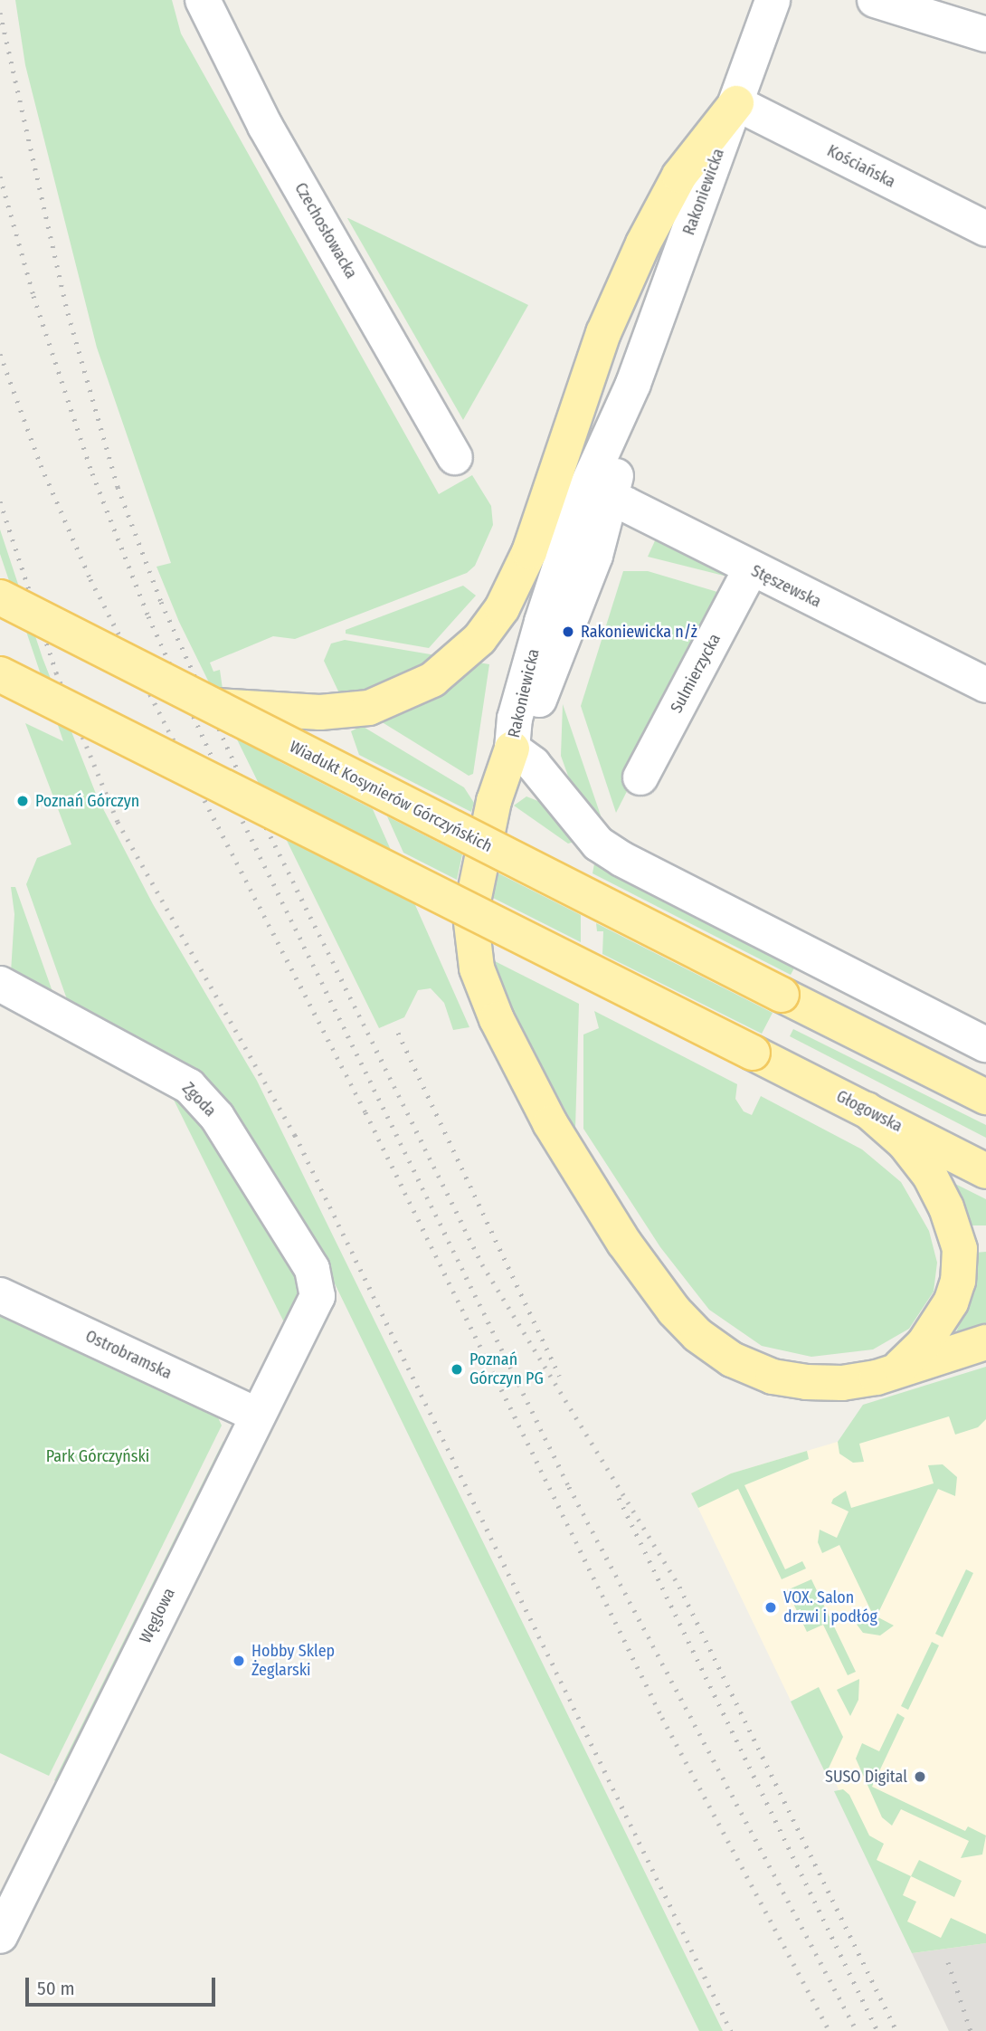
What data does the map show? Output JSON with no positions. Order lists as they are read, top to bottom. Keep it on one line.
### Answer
{"streets":{"main road":["Wiadukt Kosynierów Górczyńskich","Głogowska"],"street":["Kościańska","Rakoniewicka","Czechosłowacka","Stęszewska","Sulmierzycka","Zgoda","Ostrobramska","Węglowa"]},"crossings":[["Kościańska","Rakoniewicka"],["Rakoniewicka","Stęszewska"],["Stęszewska","Sulmierzycka"],["Zgoda","Węglowa"],["Ostrobramska","Węglowa"]],"parks":["Park Górczyński"],"places":["Rakoniewicka n/ż","Poznań Górczyn","Poznań Górczyn PG","VOX. Salon drzwi i podłóg","Hobby Sklep Żeglarski","SUSO Digital"],"scale_bar":"50 m"}
